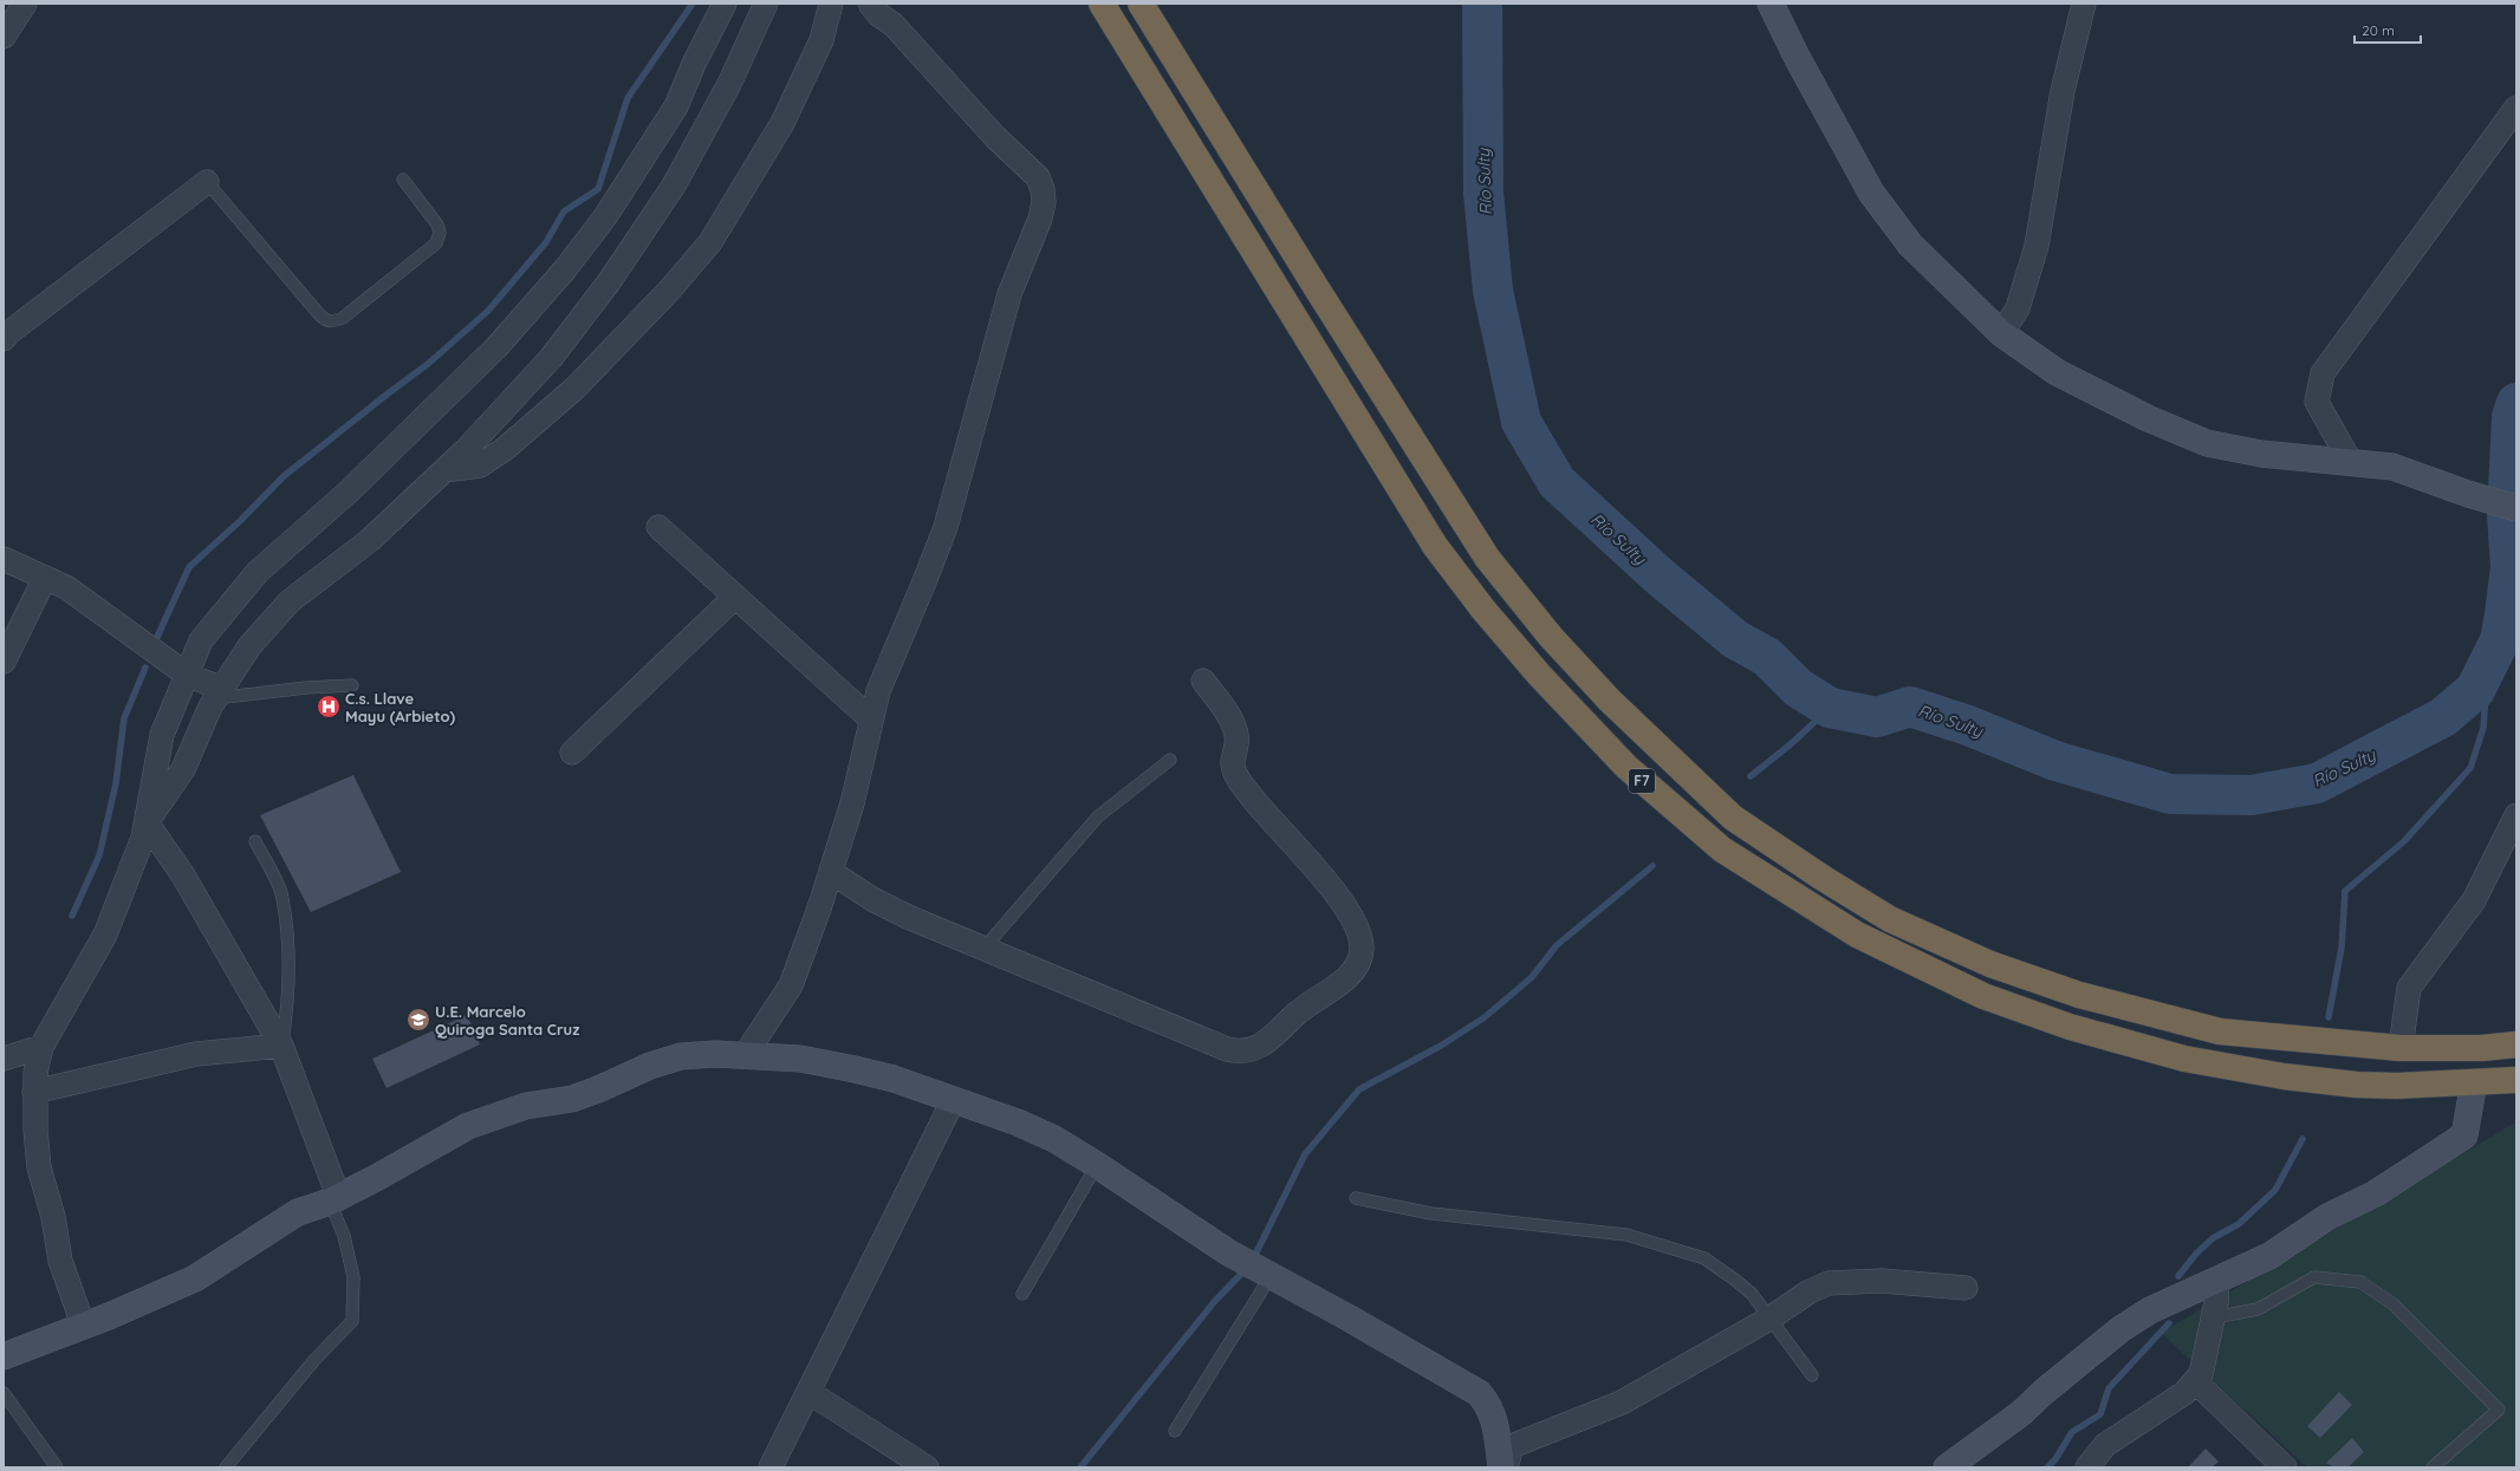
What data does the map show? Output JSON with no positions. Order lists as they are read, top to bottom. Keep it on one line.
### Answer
{"streets":{"highway":["F7"]},"water":["Río Sulty"],"places":{"hospital":["C.s. Llave Mayu (Arbieto)"],"school or university":["U.E. Marcelo Quiroga Santa Cruz"]},"scale_bar":"20 m"}
